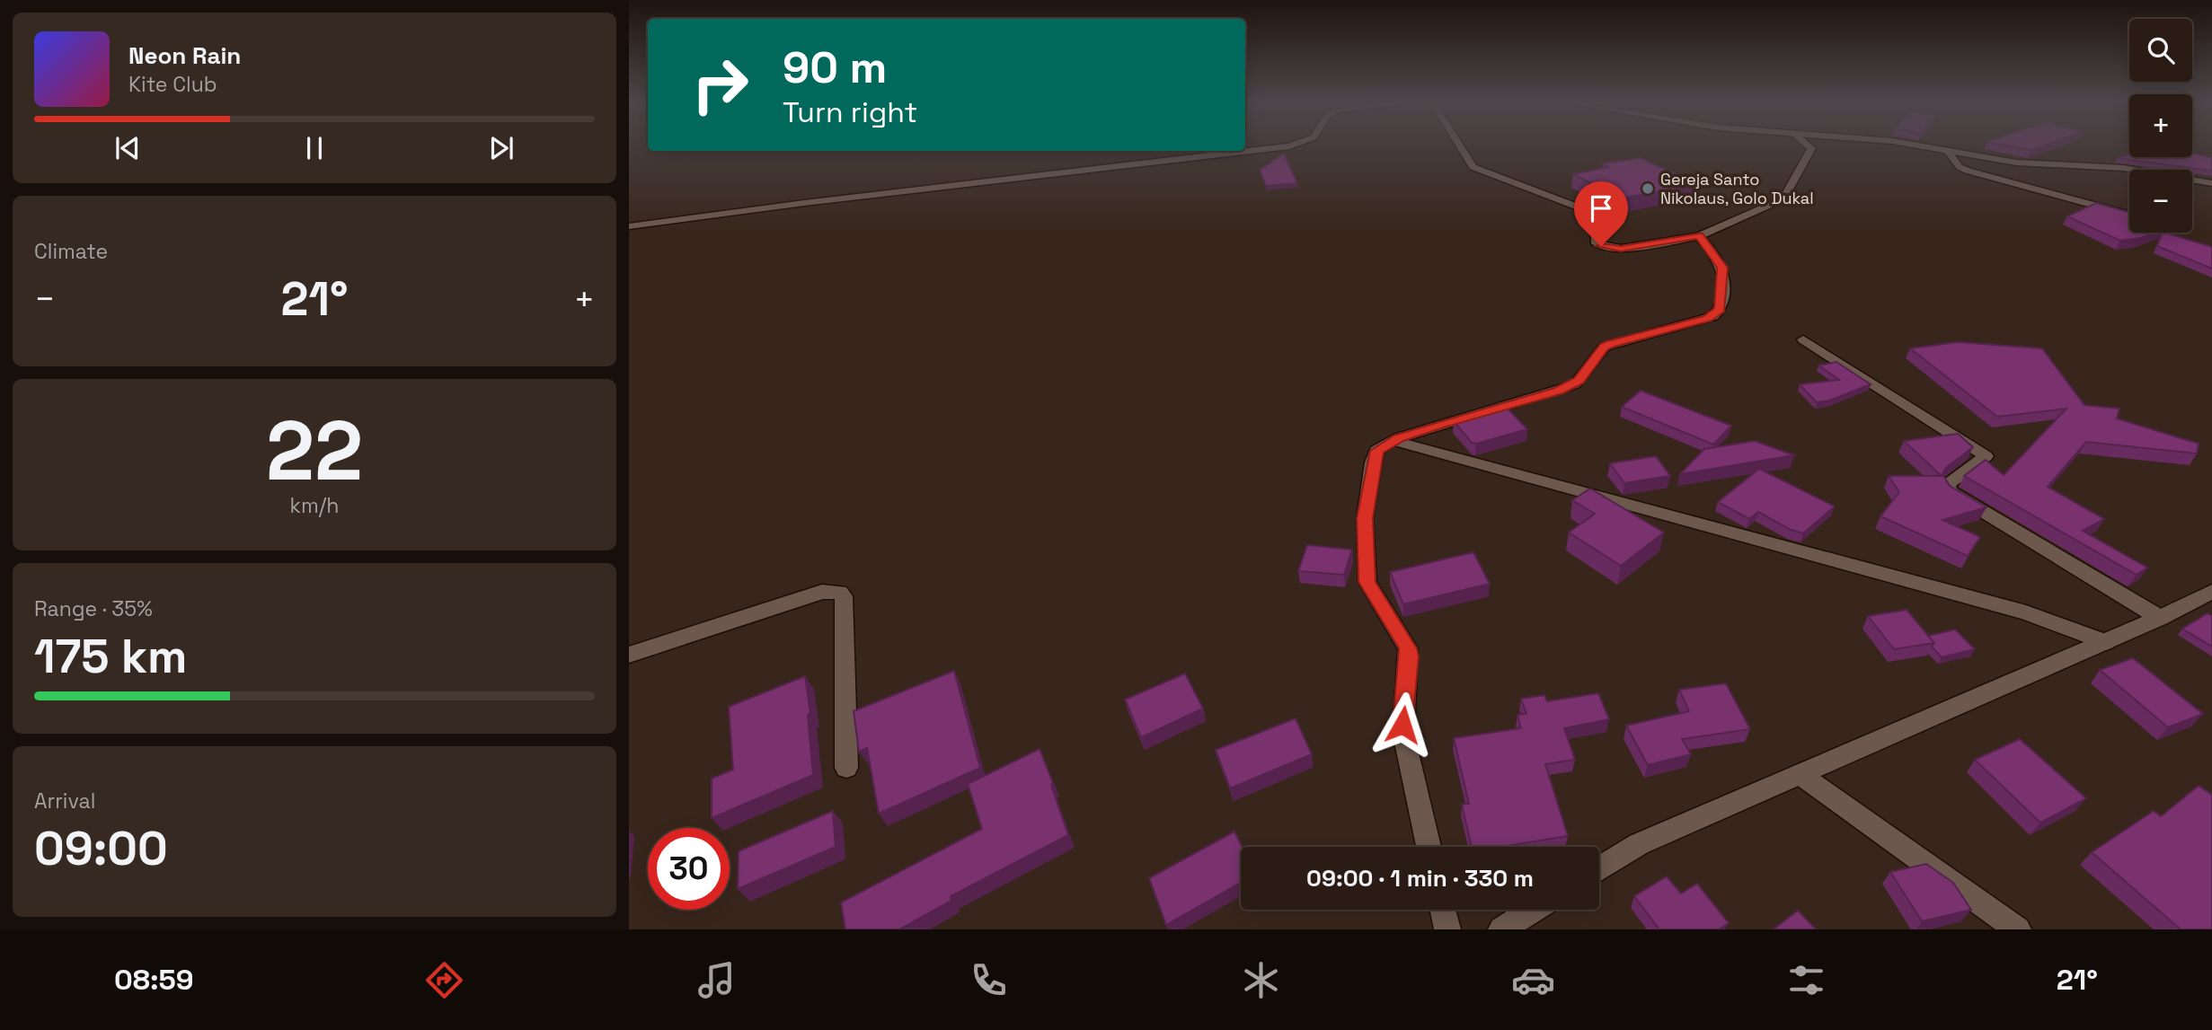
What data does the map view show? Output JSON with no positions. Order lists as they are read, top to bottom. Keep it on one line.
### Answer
{"places":["Gereja Santo Nikolaus, Golo Dukal"],"page":{"map_buttons":["+","−"],"turn":["90 m","Turn right"],"song":["Neon Rain","Kite Club"],"tile":["Climate",["22","km/h"],["Range · 35%","175 km"],["Arrival","09:00"]],"heat":["−","21°","+"],"limit":"30","trip":"09:00 · 1 min · 330 m","tabs":["08:59","21°"]}}
